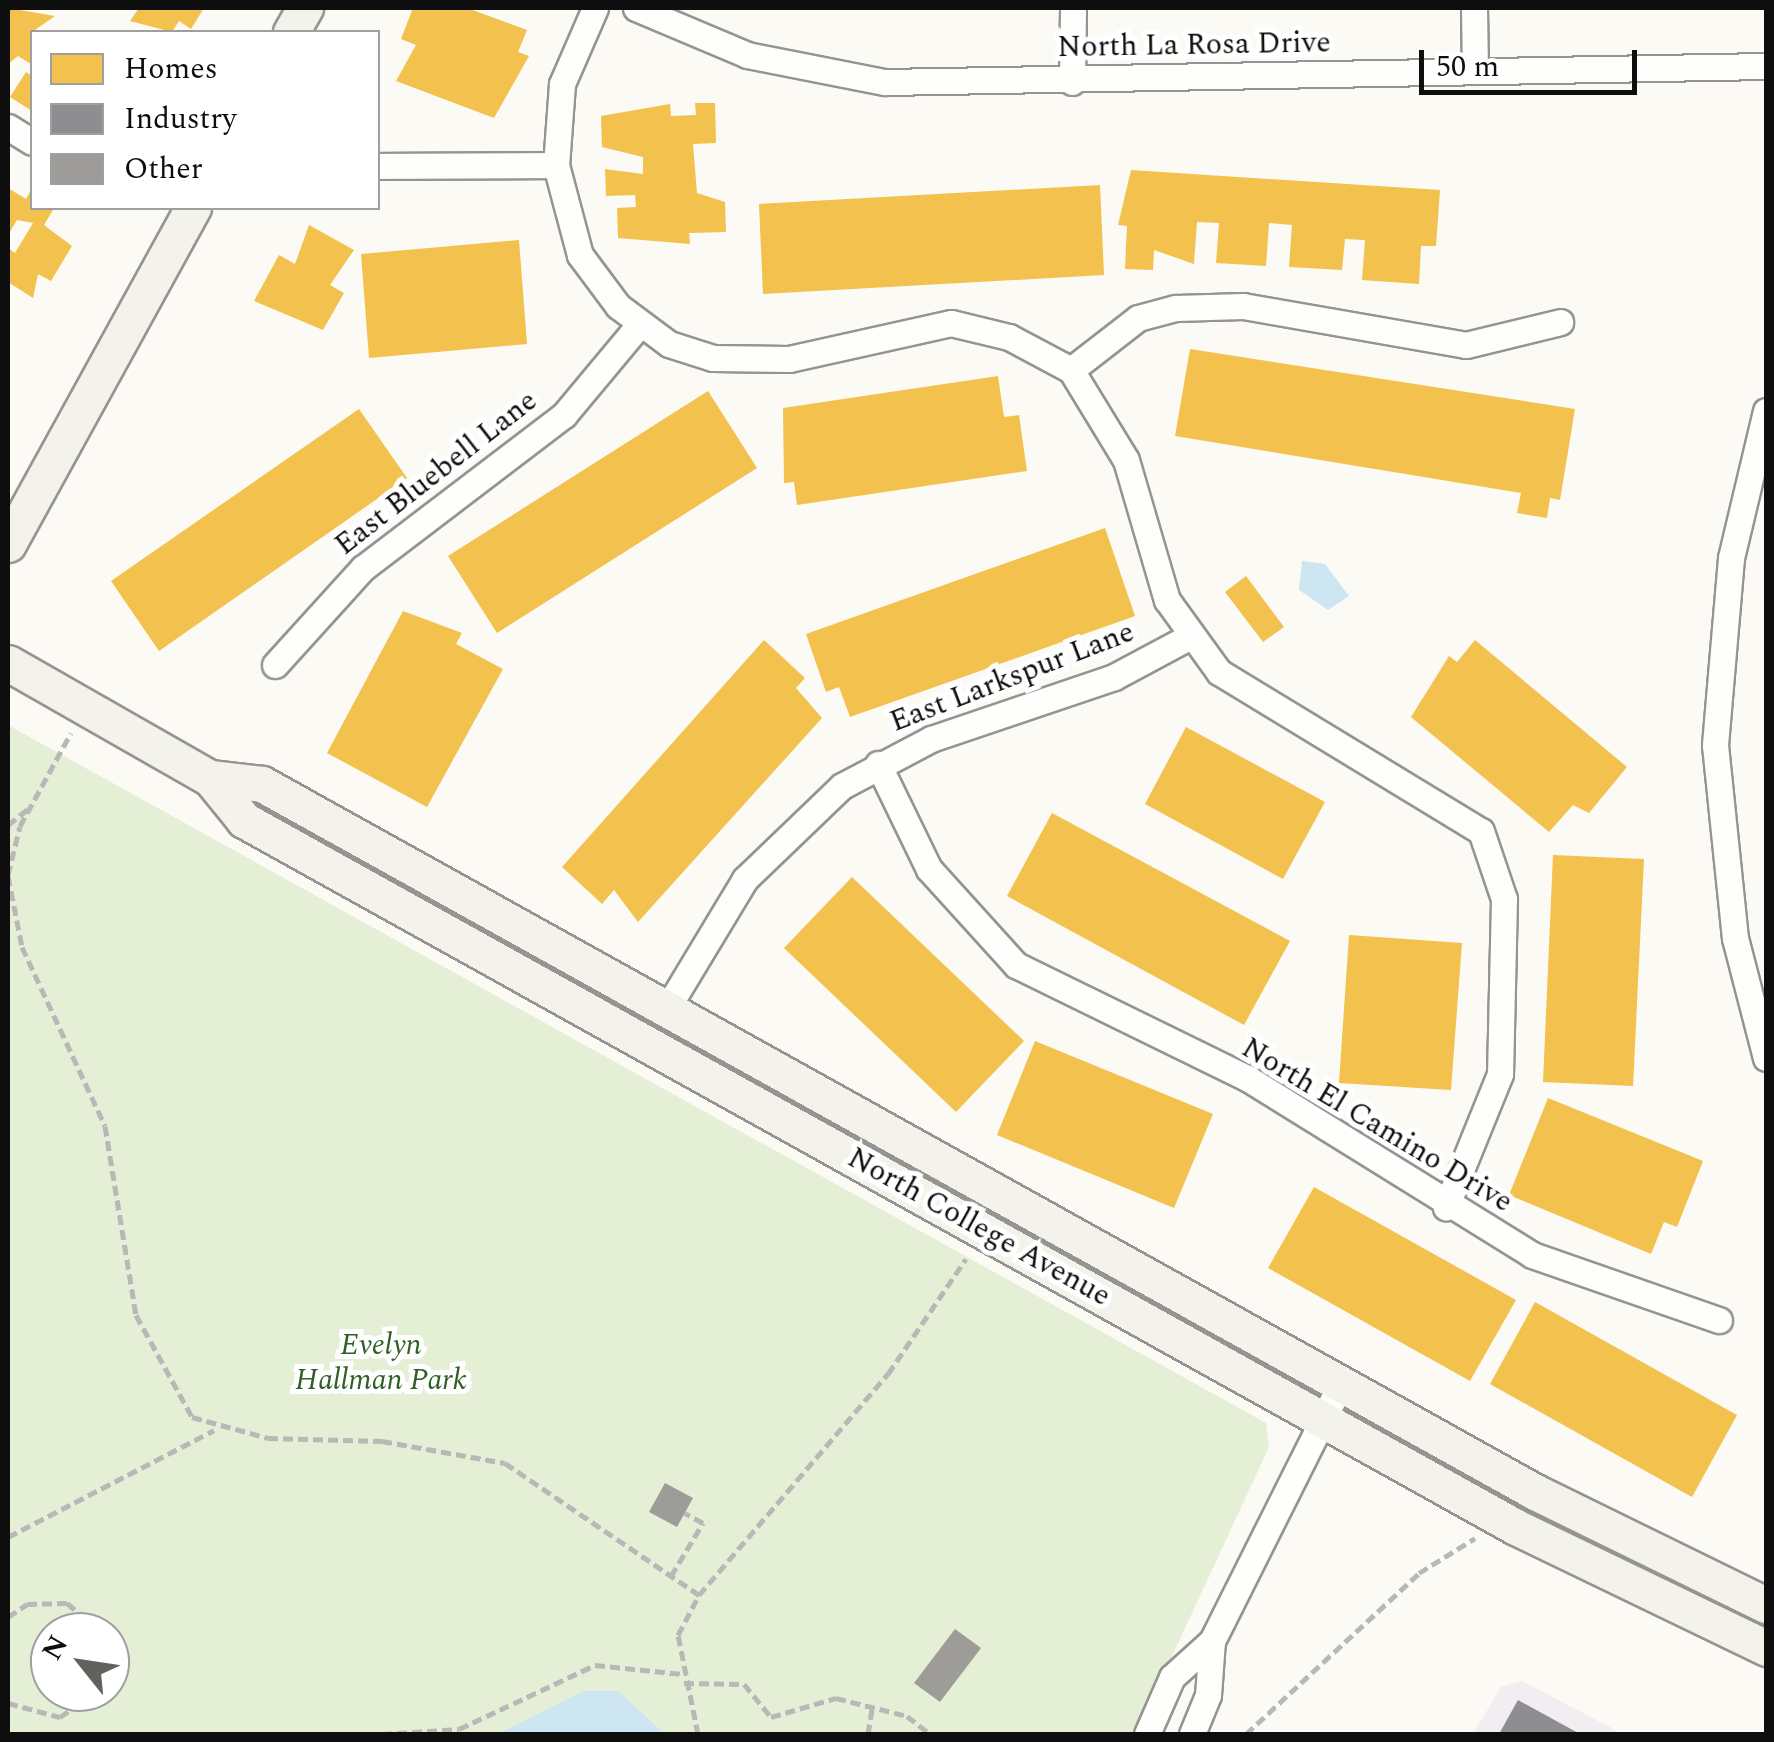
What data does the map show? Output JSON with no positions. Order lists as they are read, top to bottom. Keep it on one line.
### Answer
{"streets":{"street":["North La Rosa Drive","East Bluebell Lane","East Larkspur Lane","North El Camino Drive","North College Avenue"]},"crossings":[["East Larkspur Lane","North El Camino Drive"],["East Larkspur Lane","North College Avenue"]],"parks":["Evelyn Hallman Park"],"legend":["Homes","Industry","Other"],"scale_bar":"50 m","north":"top left"}
